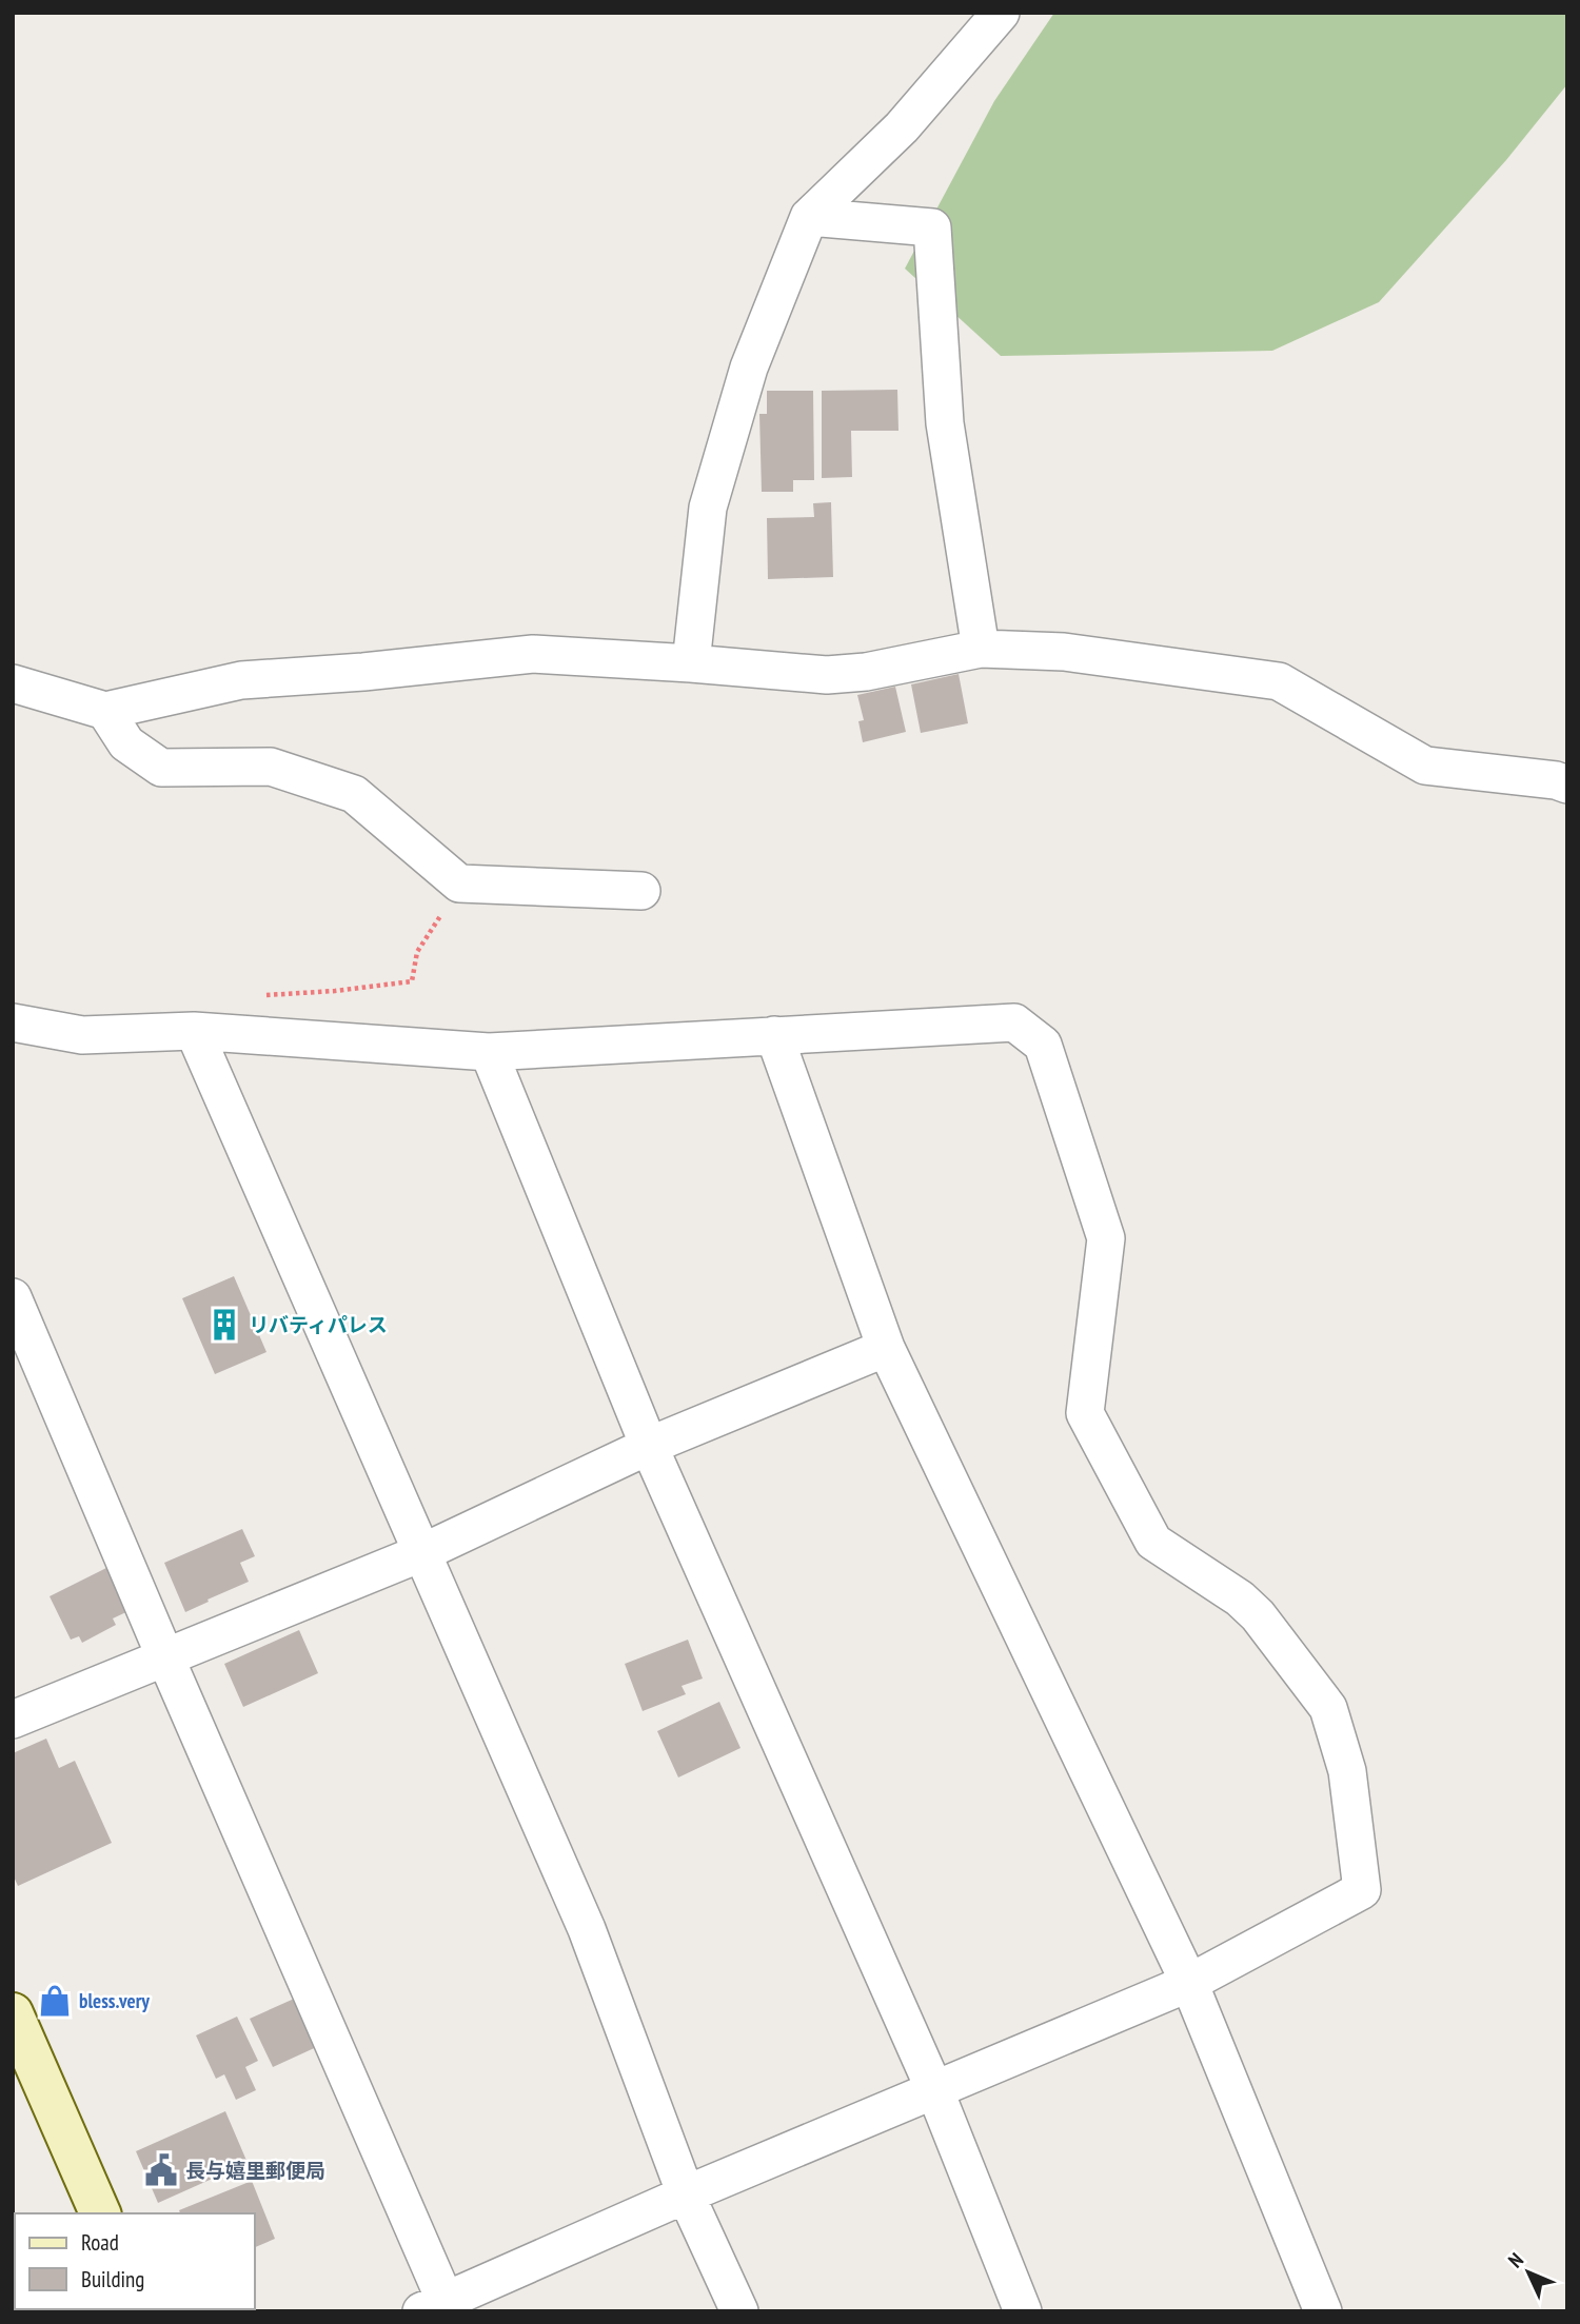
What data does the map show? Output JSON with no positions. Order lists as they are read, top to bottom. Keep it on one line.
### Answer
{"places":{"building":["リバティパレス"],"shop":["bless.very"],"public building":["長与嬉里郵便局"]},"legend":["Road","Building"],"north":"top left"}
